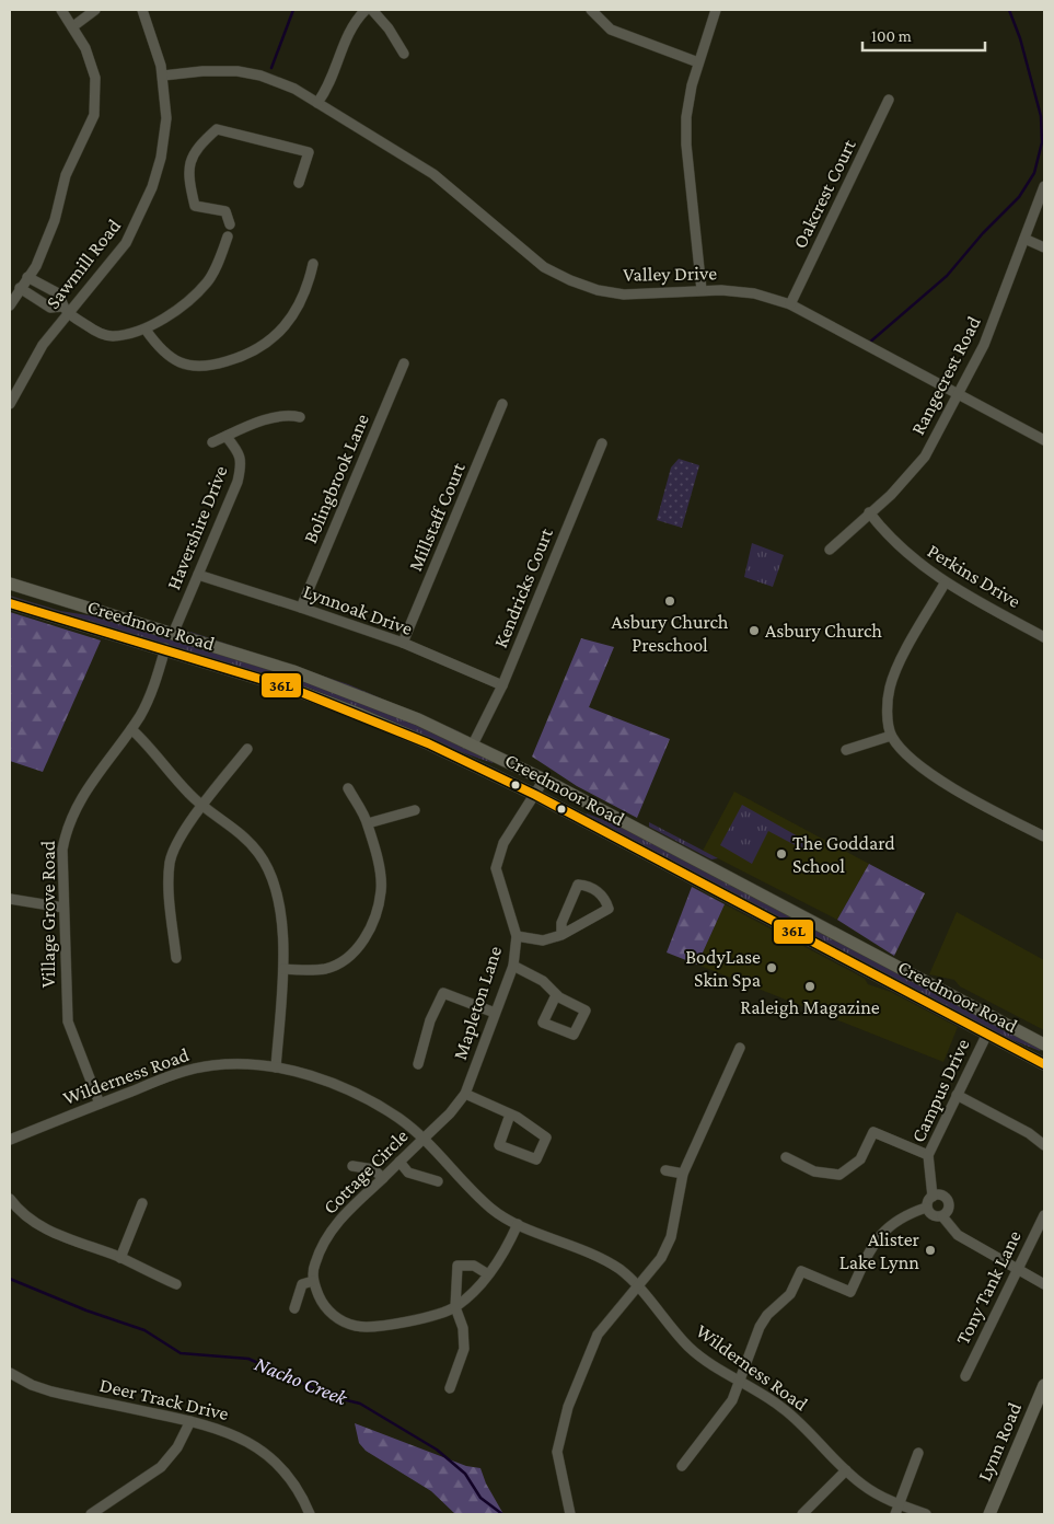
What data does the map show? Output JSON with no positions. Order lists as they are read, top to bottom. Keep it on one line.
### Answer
{"streets":{"main road":["Creedmoor Road","Lynn Road"],"street":["Oakcrest Court","Sawmill Road","Valley Drive","Rangecrest Road","Bolingbrook Lane","Millstaff Court","Havershire Drive","Perkins Drive","Kendricks Court","Lynnoak Drive","Village Grove Road","Mapleton Lane","Wilderness Road","Campus Drive","Cottage Circle","Tony Tank Lane","Deer Track Drive"]},"crossings":[["Oakcrest Court","Valley Drive"],["Sawmill Road","Valley Drive"],["Valley Drive","Rangecrest Road"],["Rangecrest Road","Perkins Drive"],["Bolingbrook Lane","Lynnoak Drive"],["Millstaff Court","Lynnoak Drive"],["Havershire Drive","Lynnoak Drive"],["Havershire Drive","Creedmoor Road"],["Kendricks Court","Lynnoak Drive"],["Kendricks Court","Creedmoor Road"],["Creedmoor Road","Village Grove Road"],["Creedmoor Road","Mapleton Lane"],["Creedmoor Road","Campus Drive"],["Village Grove Road","Wilderness Road"],["Mapleton Lane","Wilderness Road"],["Mapleton Lane","Cottage Circle"],["Wilderness Road","Cottage Circle"]],"water":["Nacho Creek"],"places":["Asbury Church Preschool","Asbury Church","The Goddard School","BodyLase Skin Spa","Raleigh Magazine","Alister Lake Lynn"],"lines":["transit line 36L"],"scale_bar":"100 m"}
